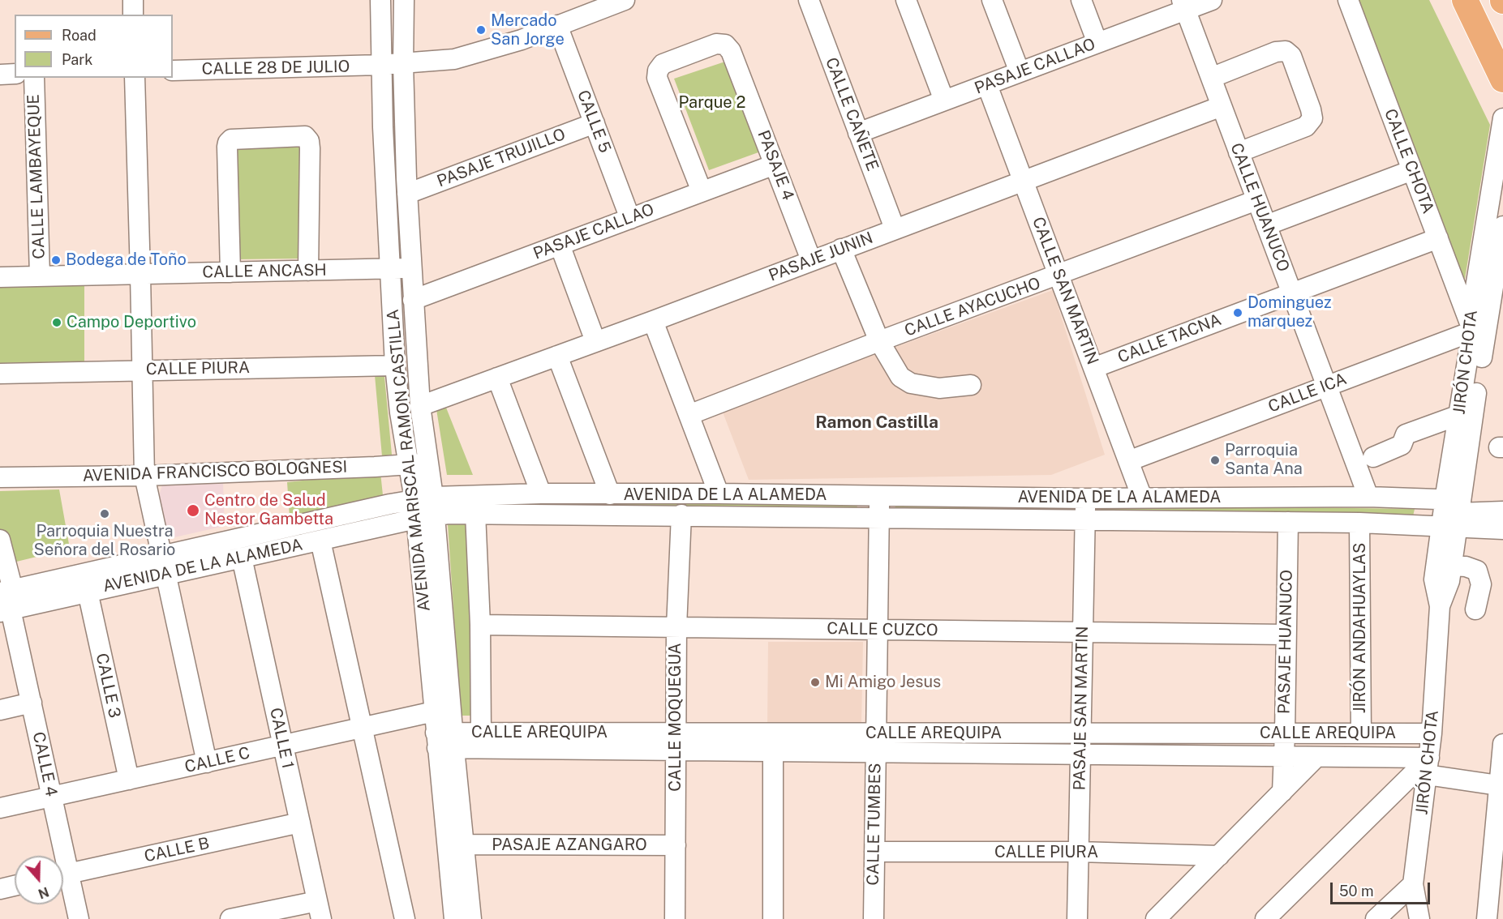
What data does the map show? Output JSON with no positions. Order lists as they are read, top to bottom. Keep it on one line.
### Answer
{"streets":{"street":["PASAJE CALLAO","CALLE 28 DE JULIO","CALLE CAÑETE","CALLE 5","PASAJE TRUJILLO","CALLE CHOTA","PASAJE 4","CALLE LAMBAYEQUE","CALLE HUANUCO","PASAJE JUNIN","CALLE ANCASH","CALLE SAN MARTIN","CALLE AYACUCHO","CALLE TACNA","JIRÓN CHOTA","CALLE PIURA","CALLE ICA","AVENIDA MARISCAL RAMON CASTILLA","AVENIDA FRANCISCO BOLOGNESI","AVENIDA DE LA ALAMEDA","JIRÓN ANDAHUAYLAS","CALLE CUZCO","PASAJE HUANUCO","CALLE 3","PASAJE SAN MARTIN","CALLE MOQUEGUA","CALLE AREQUIPA","CALLE 1","CALLE C","CALLE 4","CALLE TUMBES","PASAJE AZANGARO","CALLE B"]},"crossings":[["PASAJE CALLAO","CALLE CAÑETE"],["PASAJE CALLAO","CALLE 5"],["PASAJE CALLAO","PASAJE 4"],["PASAJE CALLAO","CALLE HUANUCO"],["PASAJE CALLAO","CALLE SAN MARTIN"],["PASAJE CALLAO","AVENIDA MARISCAL RAMON CASTILLA"],["CALLE 28 DE JULIO","CALLE 5"],["CALLE 28 DE JULIO","AVENIDA MARISCAL RAMON CASTILLA"],["CALLE CAÑETE","PASAJE JUNIN"],["CALLE 5","PASAJE TRUJILLO"],["PASAJE TRUJILLO","AVENIDA MARISCAL RAMON CASTILLA"],["CALLE CHOTA","CALLE TACNA"],["CALLE CHOTA","JIRÓN CHOTA"],["CALLE CHOTA","CALLE ICA"],["PASAJE 4","PASAJE JUNIN"],["CALLE LAMBAYEQUE","CALLE ANCASH"],["CALLE HUANUCO","PASAJE JUNIN"],["CALLE HUANUCO","CALLE AYACUCHO"],["CALLE HUANUCO","CALLE TACNA"],["CALLE HUANUCO","CALLE ICA"],["CALLE HUANUCO","AVENIDA DE LA ALAMEDA"],["PASAJE JUNIN","CALLE SAN MARTIN"],["PASAJE JUNIN","AVENIDA MARISCAL RAMON CASTILLA"],["CALLE ANCASH","AVENIDA MARISCAL RAMON CASTILLA"],["CALLE SAN MARTIN","CALLE AYACUCHO"],["CALLE SAN MARTIN","CALLE TACNA"],["CALLE SAN MARTIN","CALLE ICA"],["CALLE SAN MARTIN","AVENIDA DE LA ALAMEDA"],["JIRÓN CHOTA","CALLE ICA"],["JIRÓN CHOTA","AVENIDA DE LA ALAMEDA"],["JIRÓN CHOTA","CALLE AREQUIPA"],["CALLE PIURA","AVENIDA MARISCAL RAMON CASTILLA"],["CALLE PIURA","PASAJE SAN MARTIN"],["CALLE PIURA","CALLE TUMBES"],["AVENIDA MARISCAL RAMON CASTILLA","AVENIDA FRANCISCO BOLOGNESI"],["AVENIDA MARISCAL RAMON CASTILLA","AVENIDA DE LA ALAMEDA"],["AVENIDA MARISCAL RAMON CASTILLA","CALLE AREQUIPA"],["AVENIDA MARISCAL RAMON CASTILLA","CALLE C"],["AVENIDA MARISCAL RAMON CASTILLA","PASAJE AZANGARO"],["AVENIDA DE LA ALAMEDA","JIRÓN ANDAHUAYLAS"],["AVENIDA DE LA ALAMEDA","PASAJE HUANUCO"],["AVENIDA DE LA ALAMEDA","CALLE 3"],["AVENIDA DE LA ALAMEDA","PASAJE SAN MARTIN"],["AVENIDA DE LA ALAMEDA","CALLE MOQUEGUA"],["AVENIDA DE LA ALAMEDA","CALLE 1"],["AVENIDA DE LA ALAMEDA","CALLE 4"],["AVENIDA DE LA ALAMEDA","CALLE TUMBES"],["JIRÓN ANDAHUAYLAS","CALLE AREQUIPA"],["CALLE CUZCO","PASAJE HUANUCO"],["CALLE CUZCO","PASAJE SAN MARTIN"],["CALLE CUZCO","CALLE MOQUEGUA"],["CALLE CUZCO","CALLE TUMBES"],["PASAJE HUANUCO","CALLE AREQUIPA"],["CALLE 3","CALLE C"],["PASAJE SAN MARTIN","CALLE AREQUIPA"],["CALLE MOQUEGUA","CALLE AREQUIPA"],["CALLE MOQUEGUA","PASAJE AZANGARO"],["CALLE AREQUIPA","CALLE TUMBES"],["CALLE 1","CALLE C"],["CALLE 1","CALLE B"],["CALLE C","CALLE 4"]],"districts":["Ramon Castilla"],"parks":["Parque 2"],"places":["Mercado San Jorge","Bodega de Toño","Dominguez marquez","Campo Deportivo","Parroquia Santa Ana","Centro de Salud Nestor Gambetta","Parroquia Nuestra Señora del Rosario","Mi Amigo Jesus"],"legend":["Road","Park"],"scale_bar":"50 m","north":"bottom"}
